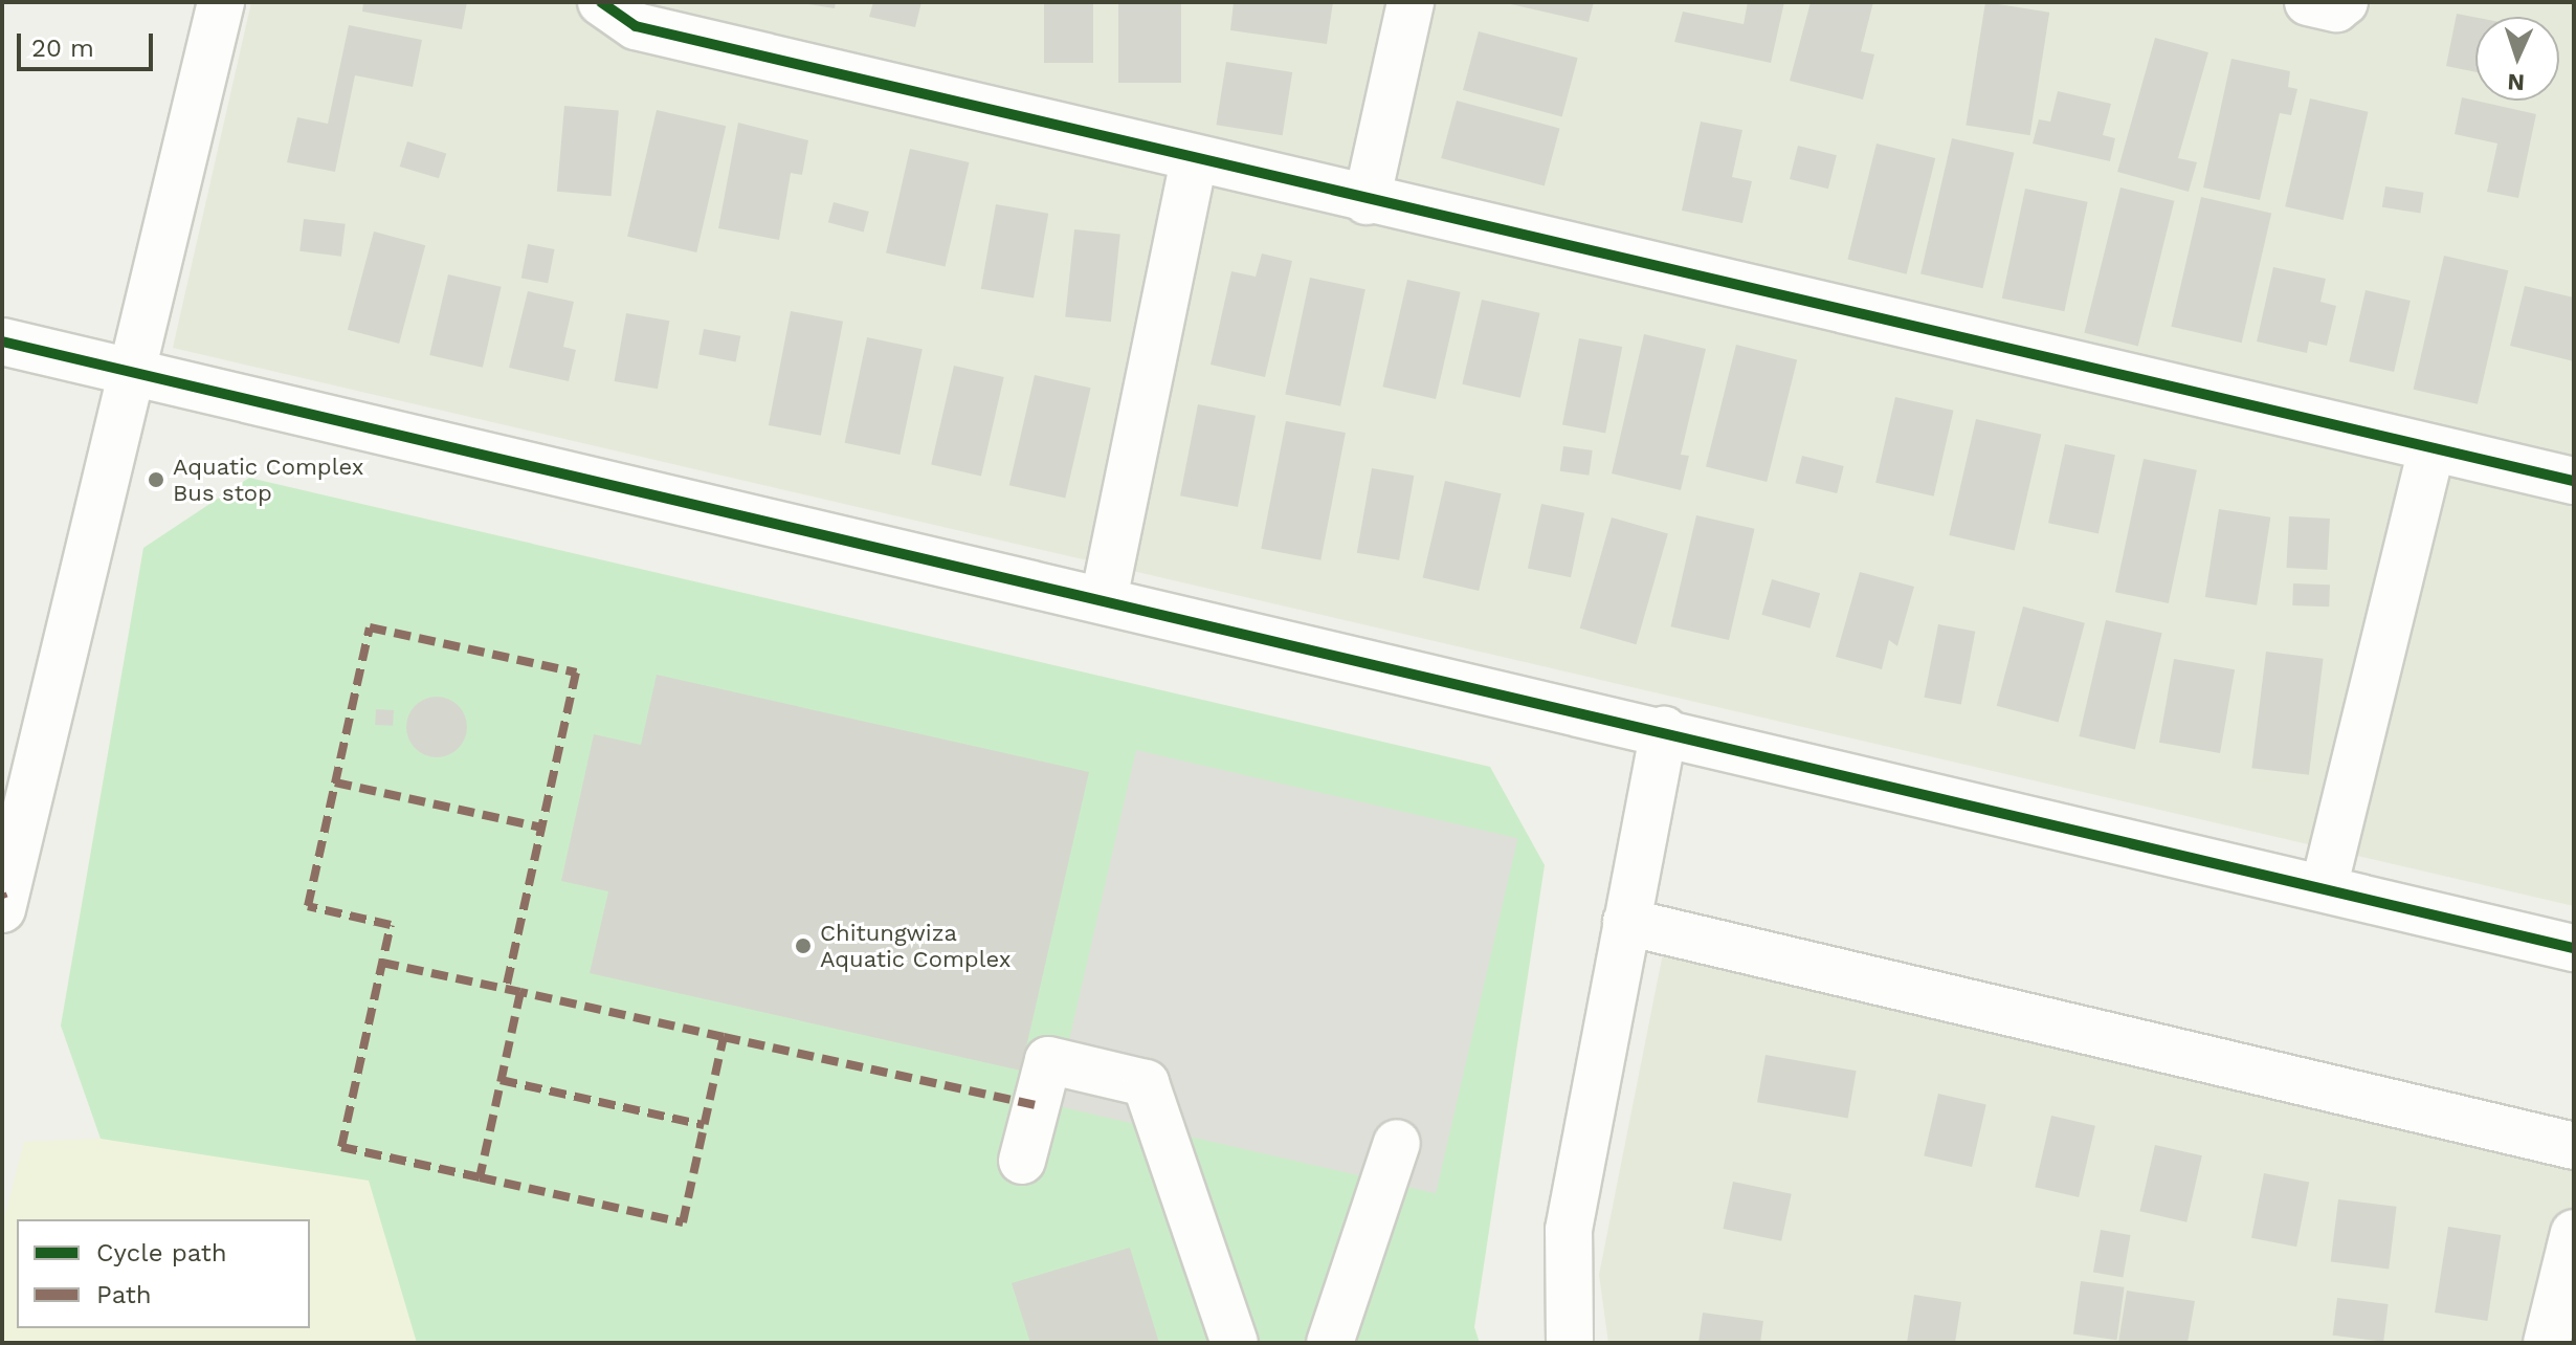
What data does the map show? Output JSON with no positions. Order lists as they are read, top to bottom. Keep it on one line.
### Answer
{"places":["Aquatic Complex Bus stop","Chitungwiza Aquatic Complex"],"legend":["Cycle path","Path"],"scale_bar":"20 m","north":"bottom"}
